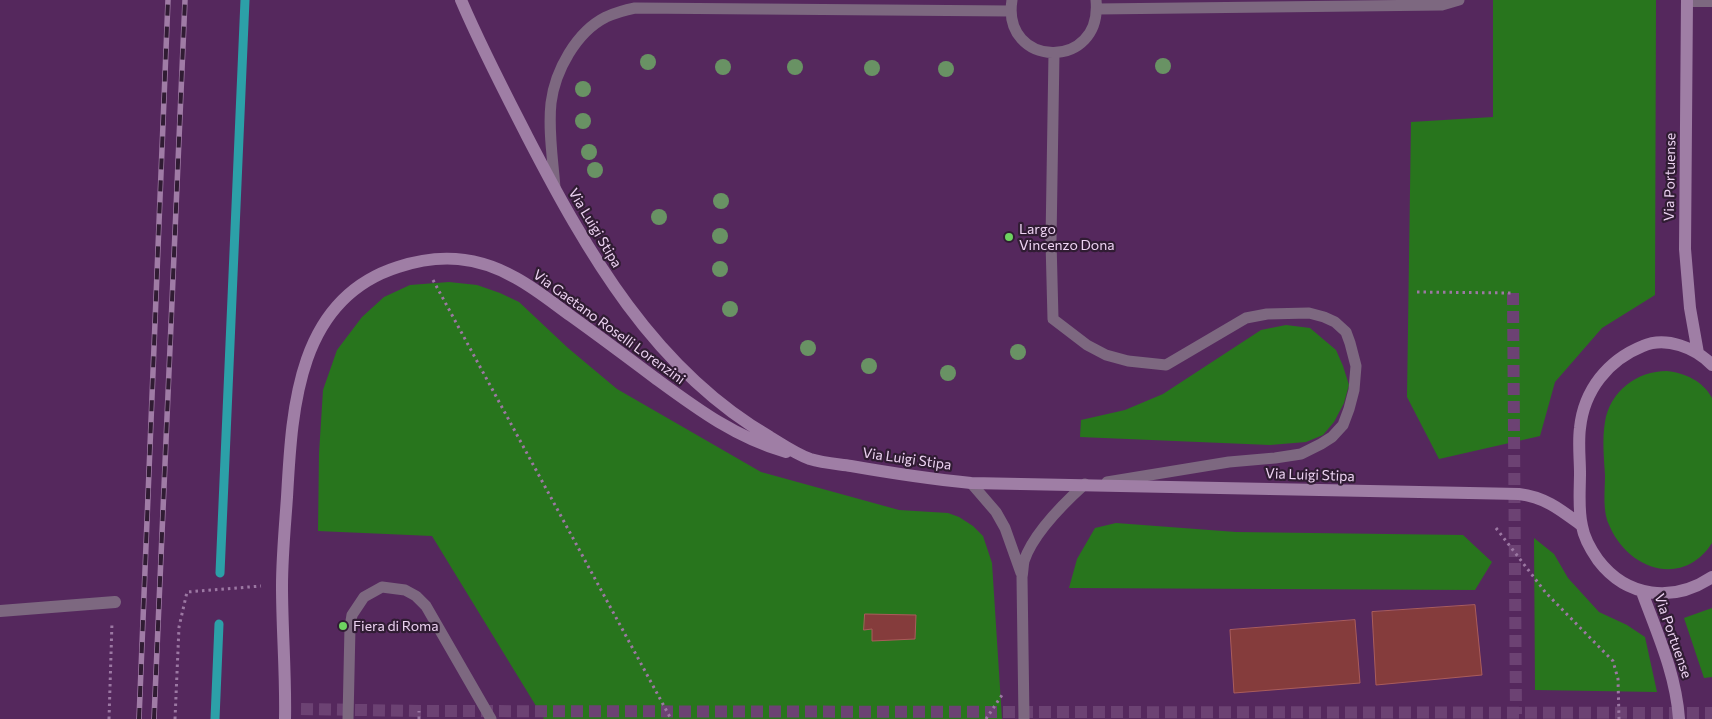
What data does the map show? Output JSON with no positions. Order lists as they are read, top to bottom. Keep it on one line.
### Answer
{"streets":{"street":["Via Portuense","Via Luigi Stipa","Via Gaetano Roselli Lorenzini"]},"crossings":[["Via Luigi Stipa","Via Gaetano Roselli Lorenzini"]],"places":["Largo Vincenzo Dona","Fiera di Roma"]}
